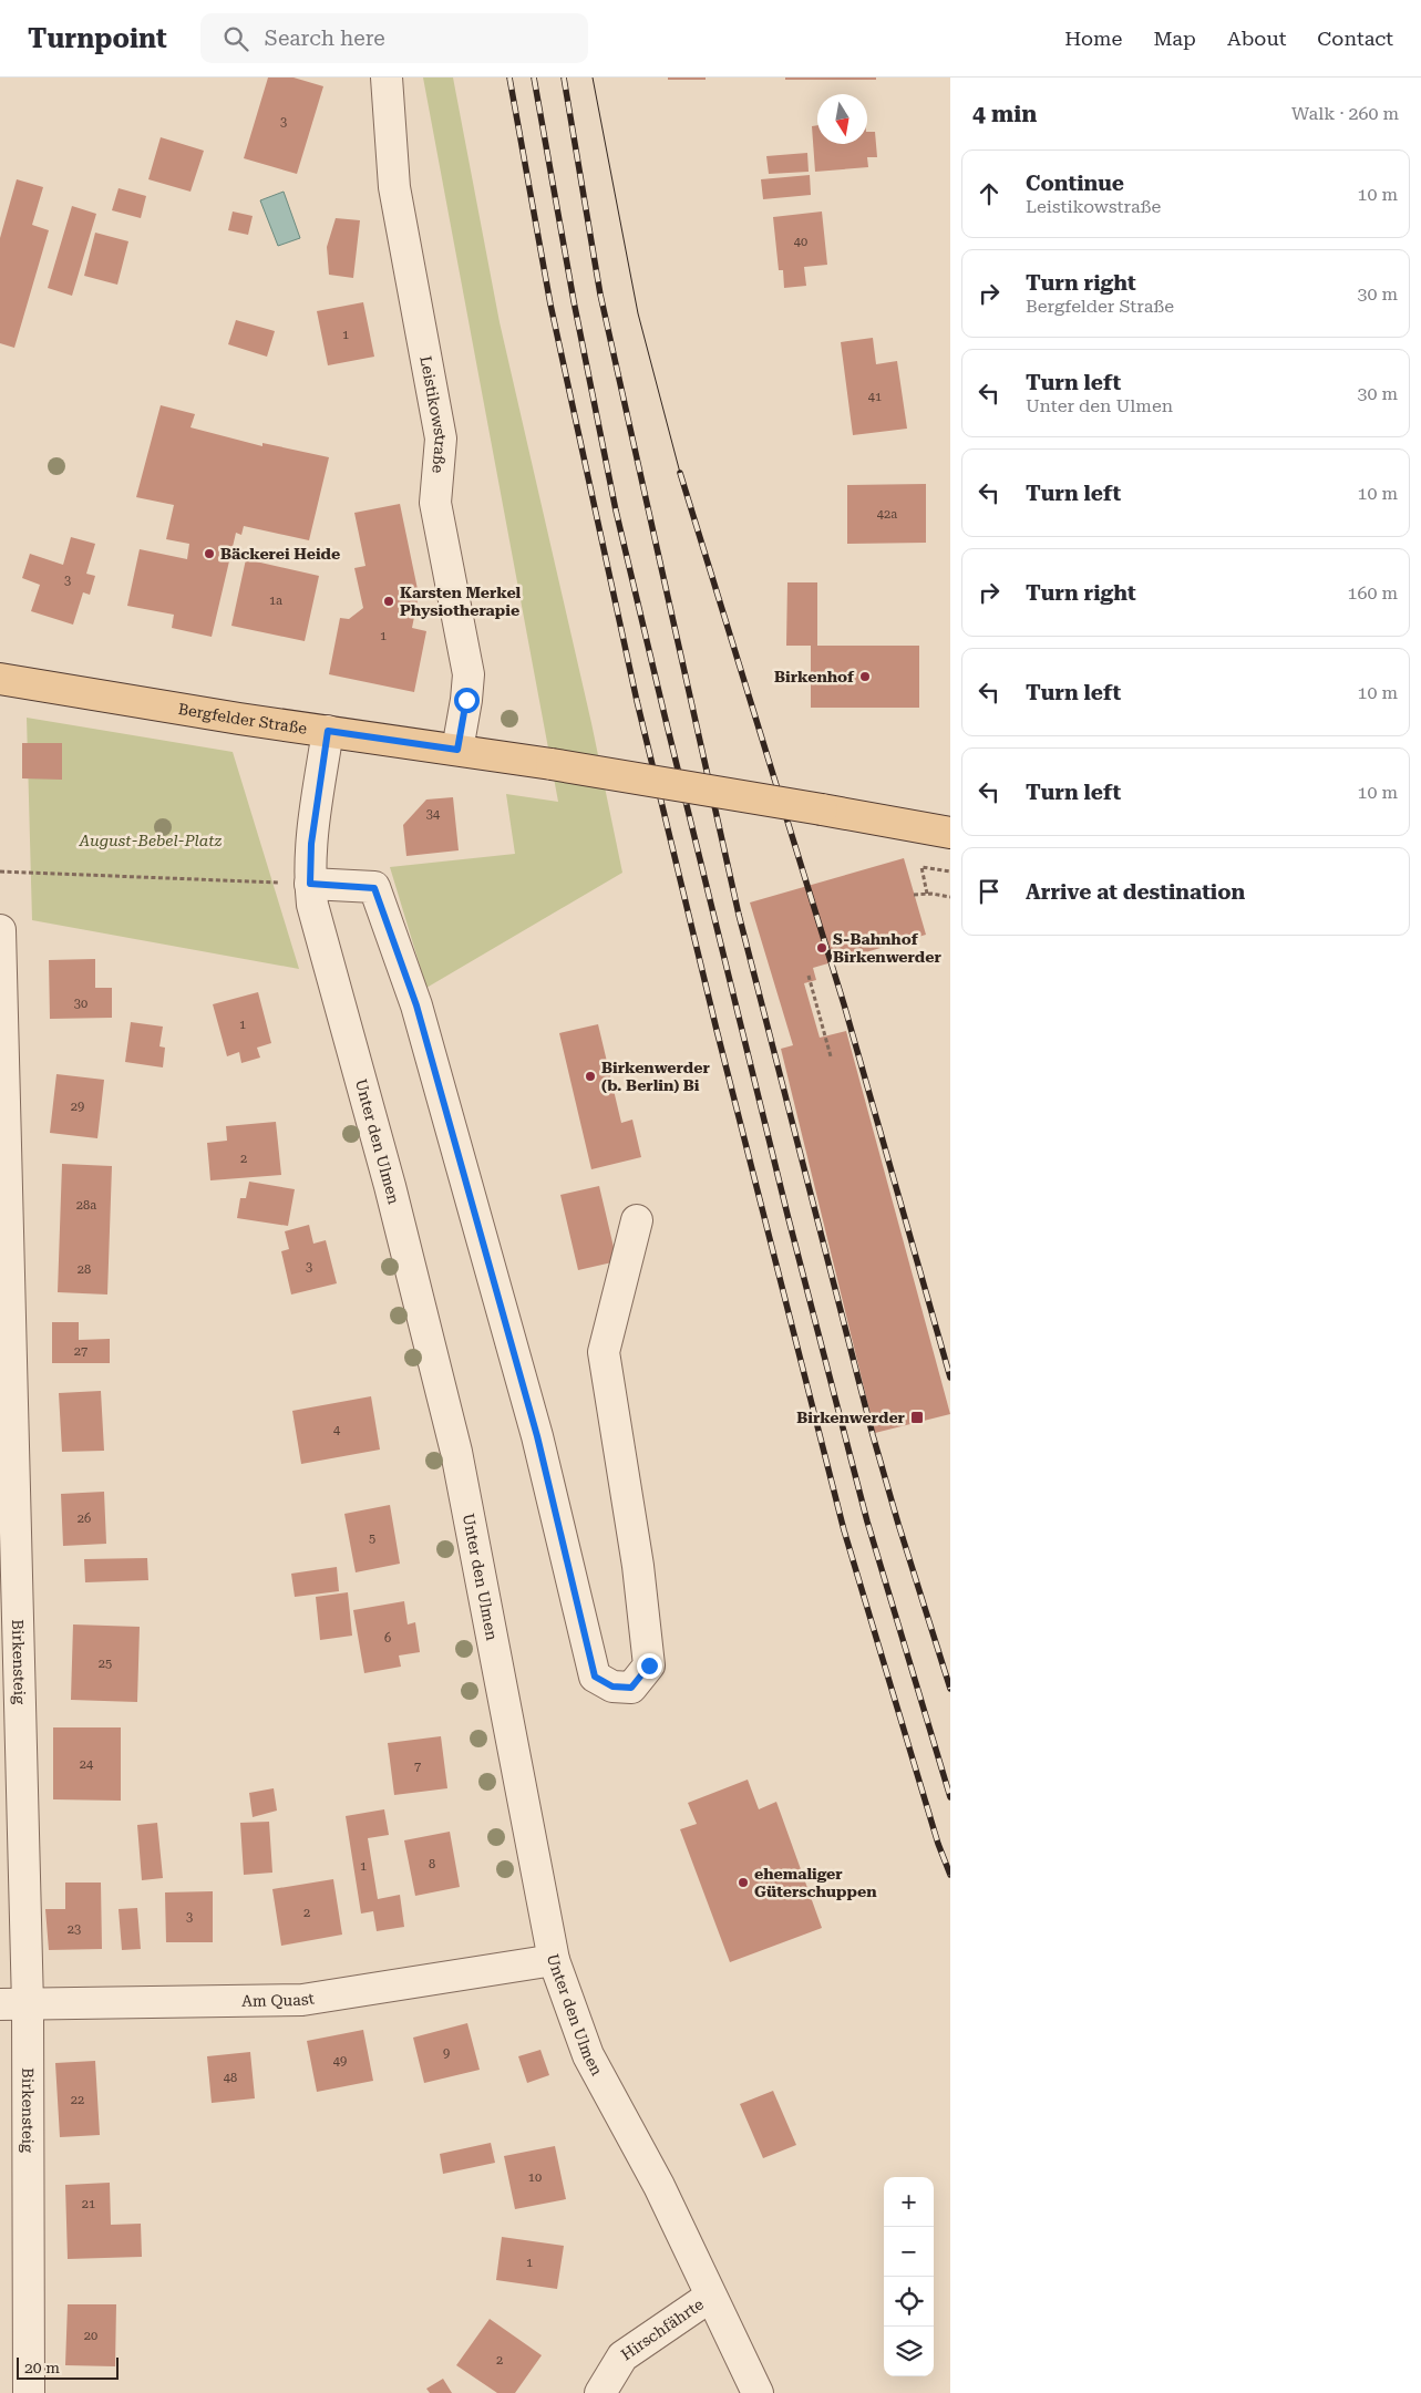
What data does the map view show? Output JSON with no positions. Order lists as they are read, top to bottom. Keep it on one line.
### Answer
{"streets":{"main road":["Bergfelder Straße"],"street":["Leistikowstraße","Unter den Ulmen","Birkensteig","Am Quast","Hirschfährte"]},"crossings":[["Leistikowstraße","Bergfelder Straße"],["Bergfelder Straße","Unter den Ulmen"],["Unter den Ulmen","Am Quast"],["Unter den Ulmen","Hirschfährte"],["Birkensteig","Am Quast"]],"parks":["August-Bebel-Platz"],"places":{"other":["Bäckerei Heide","Karsten Merkel Physiotherapie","Birkenhof","S-Bahnhof Birkenwerder","Birkenwerder (b. Berlin) Bi","ehemaliger Güterschuppen"],"transit":["Birkenwerder"]},"house_numbers":["3","40","1","41","42a","3","1a","1","34","30","1","29","2","28a","3","28","27","4","26","5","6","25","24","7","8","1","2","3","23","9","49","48","22","10","21","1","20","2"],"scale_bar":"20 m","north":"bottom","page":{"header":"Turnpoint","search":"Search here","nav":["Home","Map","About","Contact"],"heading":["4 min","Walk · 260 m"],"list":[["Continue","Leistikowstraße","10 m"],["Turn right","Bergfelder Straße","30 m"],["Turn left","Unter den Ulmen","30 m"],["Turn left","10 m"],["Turn right","160 m"],["Turn left","10 m"],["Turn left","10 m"],"Arrive at destination"],"map_buttons":["+","−"],"scale":"20 m"}}
